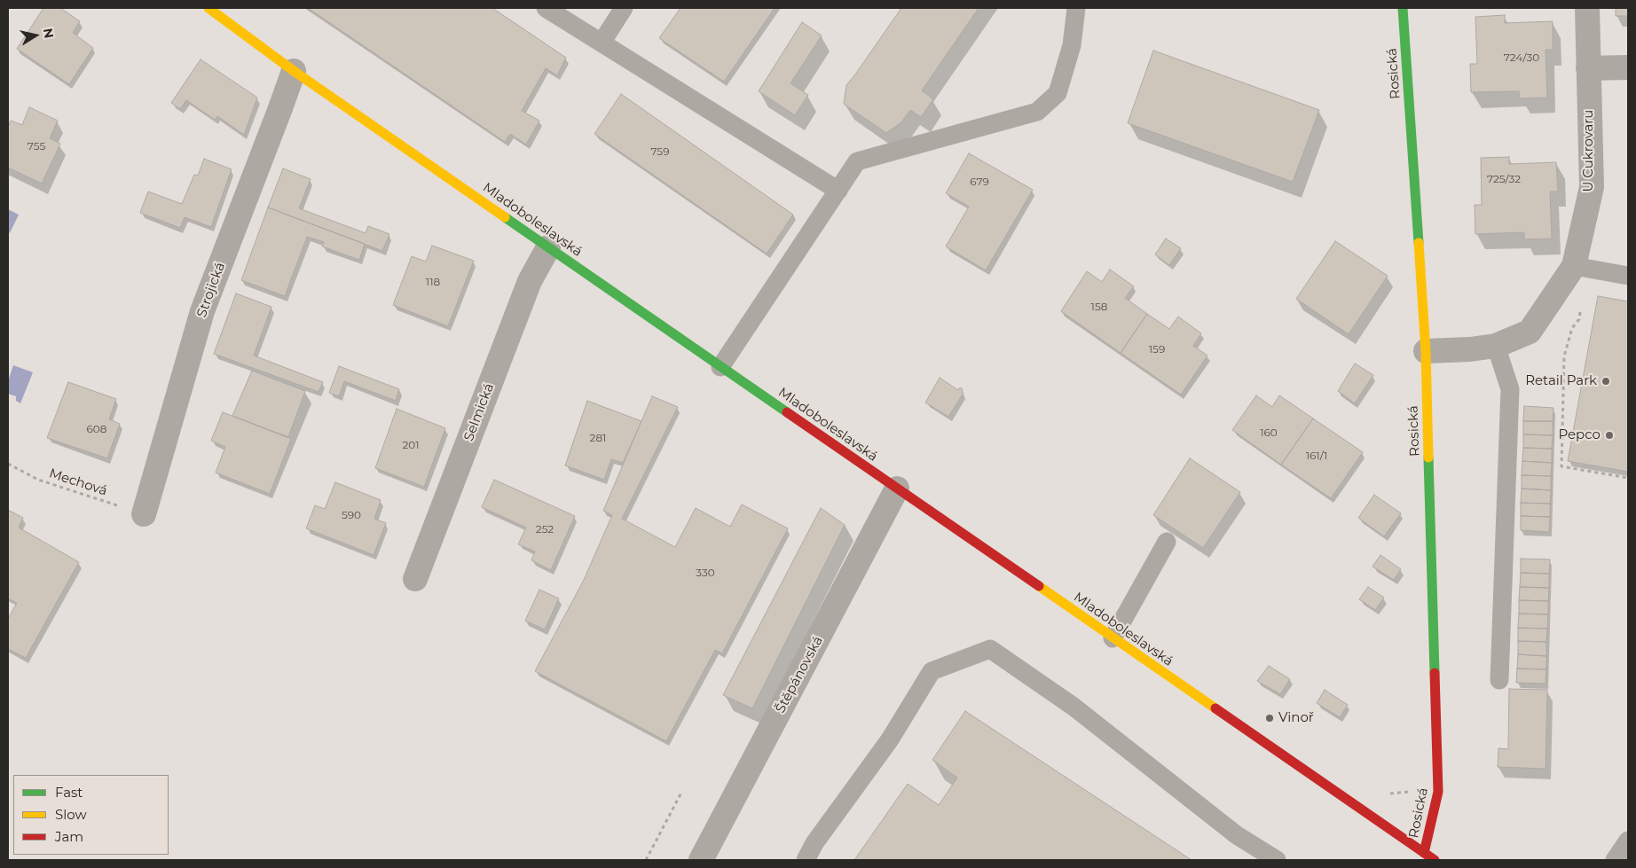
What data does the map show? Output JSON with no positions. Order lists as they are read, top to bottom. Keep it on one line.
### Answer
{"streets":{"main road":["Rosická","Mladoboleslavská"],"street":["U Cukrovaru","Strojická","Selmická","Štěpánovská"],"path":["Mechová"]},"crossings":[["Rosická","U Cukrovaru"],["Rosická","Mladoboleslavská"],["Mladoboleslavská","Strojická"],["Mladoboleslavská","Selmická"],["Mladoboleslavská","Štěpánovská"],["Strojická","Mechová"]],"places":["Retail Park","Pepco","Vinoř"],"house_numbers":["724/30","755","759","725/32","679","118","158","159","608","160","281","201","161/1","590","252","330"],"legend":["Fast","Slow","Jam"],"north":"right"}
